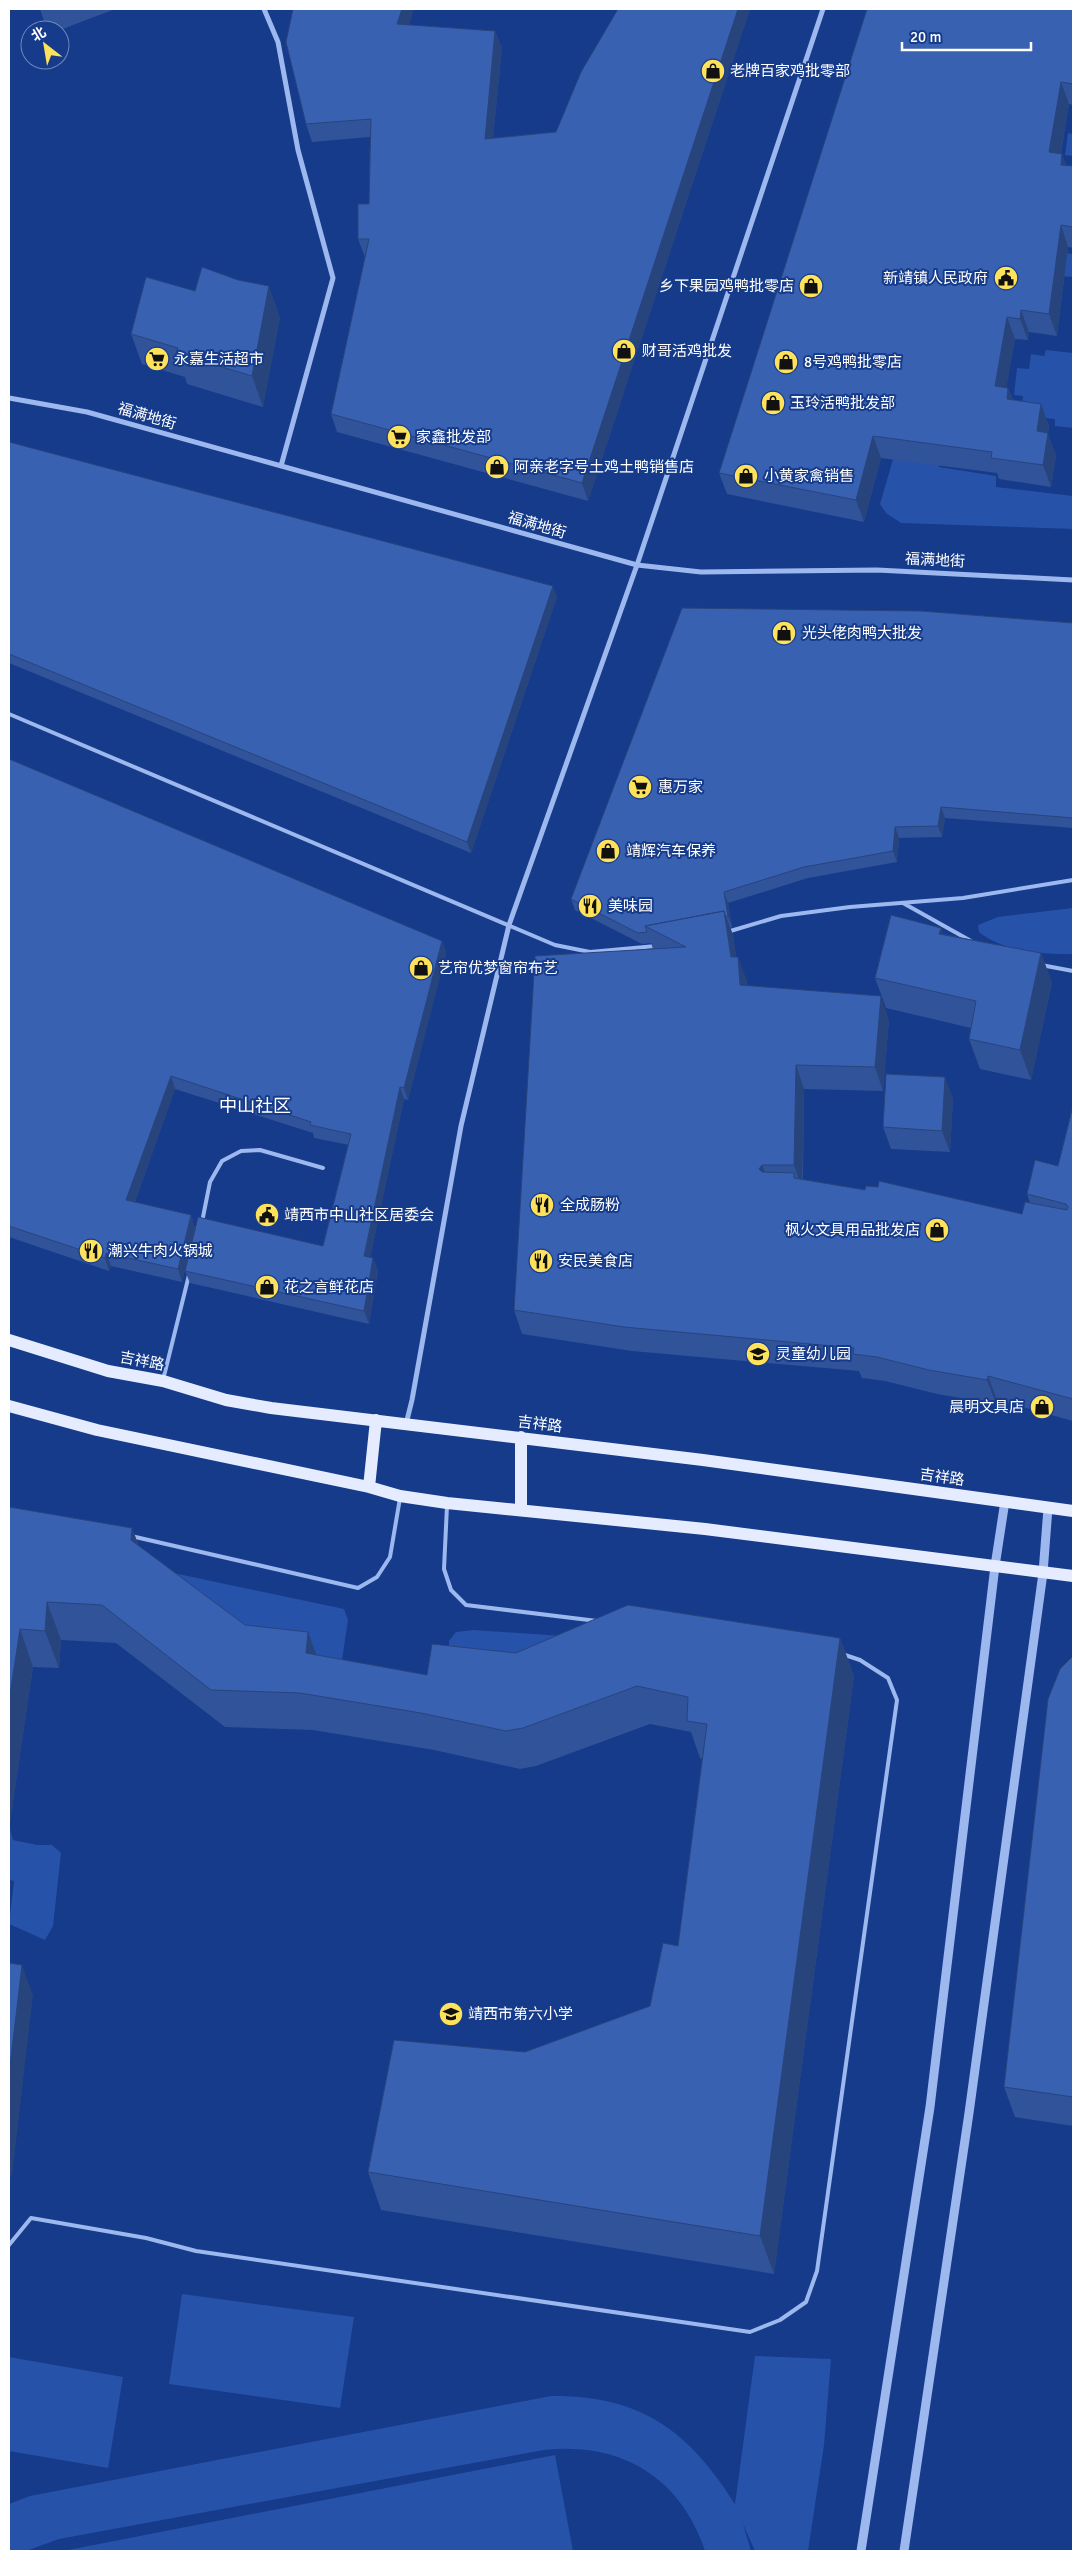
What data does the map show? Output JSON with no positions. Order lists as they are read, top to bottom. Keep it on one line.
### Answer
{"streets":{"main road":["吉祥路"],"street":["福满地街"]},"districts":["中山社区"],"places":{"shop":["老牌百家鸡批零部","乡下果园鸡鸭批零店","财哥活鸡批发","8号鸡鸭批零店","玉玲活鸭批发部","阿亲老字号土鸡土鸭销售店","小黄家禽销售","光头佬肉鸭大批发","靖辉汽车保养","艺帘优梦窗帘布艺","枫火文具用品批发店","花之言鲜花店","晨明文具店"],"public building":["新靖镇人民政府","靖西市中山社区居委会"],"supermarket":["永嘉生活超市","家鑫批发部","惠万家"],"restaurant":["美味园","全成肠粉","潮兴牛肉火锅城","安民美食店"],"school or university":["灵童幼儿园","靖西市第六小学"]},"scale_bar":"20 m","north":"top left"}
